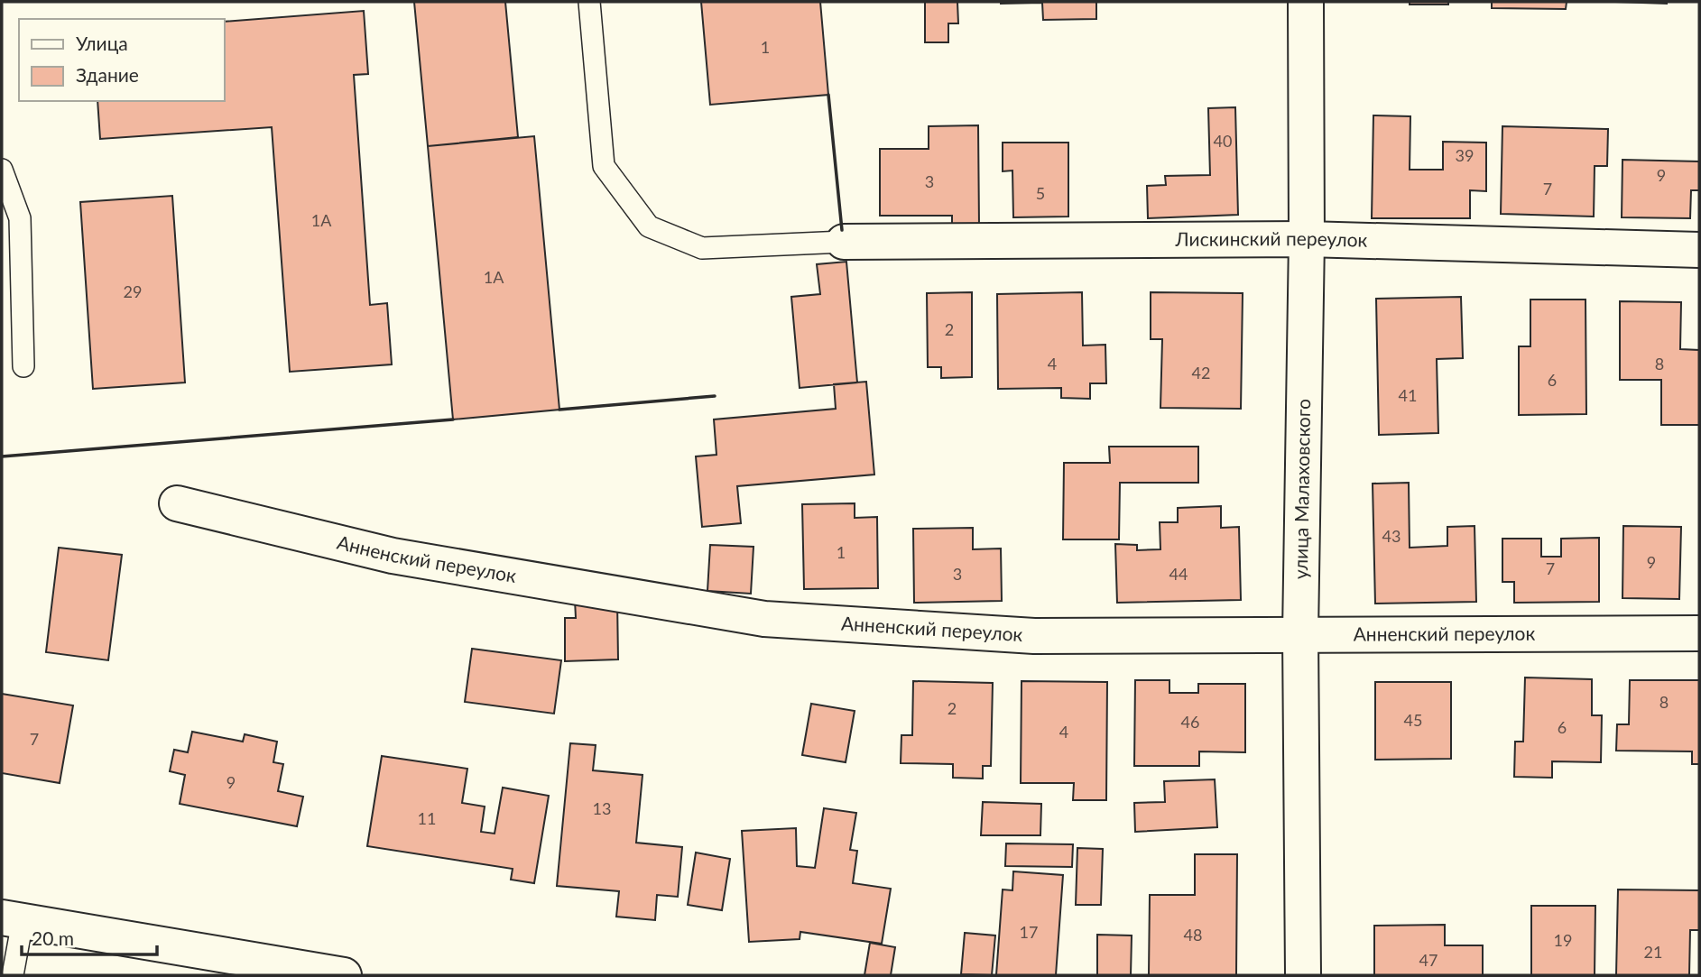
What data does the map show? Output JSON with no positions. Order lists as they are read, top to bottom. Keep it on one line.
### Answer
{"streets":{"street":["Лискинский переулок","улица Малаховского","Анненский переулок"]},"crossings":[["Лискинский переулок","улица Малаховского"],["улица Малаховского","Анненский переулок"]],"house_numbers":["1","40","39","9","3","7","5","1А","1А","29","2","4","8","42","6","41","43","1","9","7","3","44","8","2","45","46","6","4","7","9","13","11","17","48","19","21","47"],"legend":["Улица","Здание"],"scale_bar":"20 m"}
